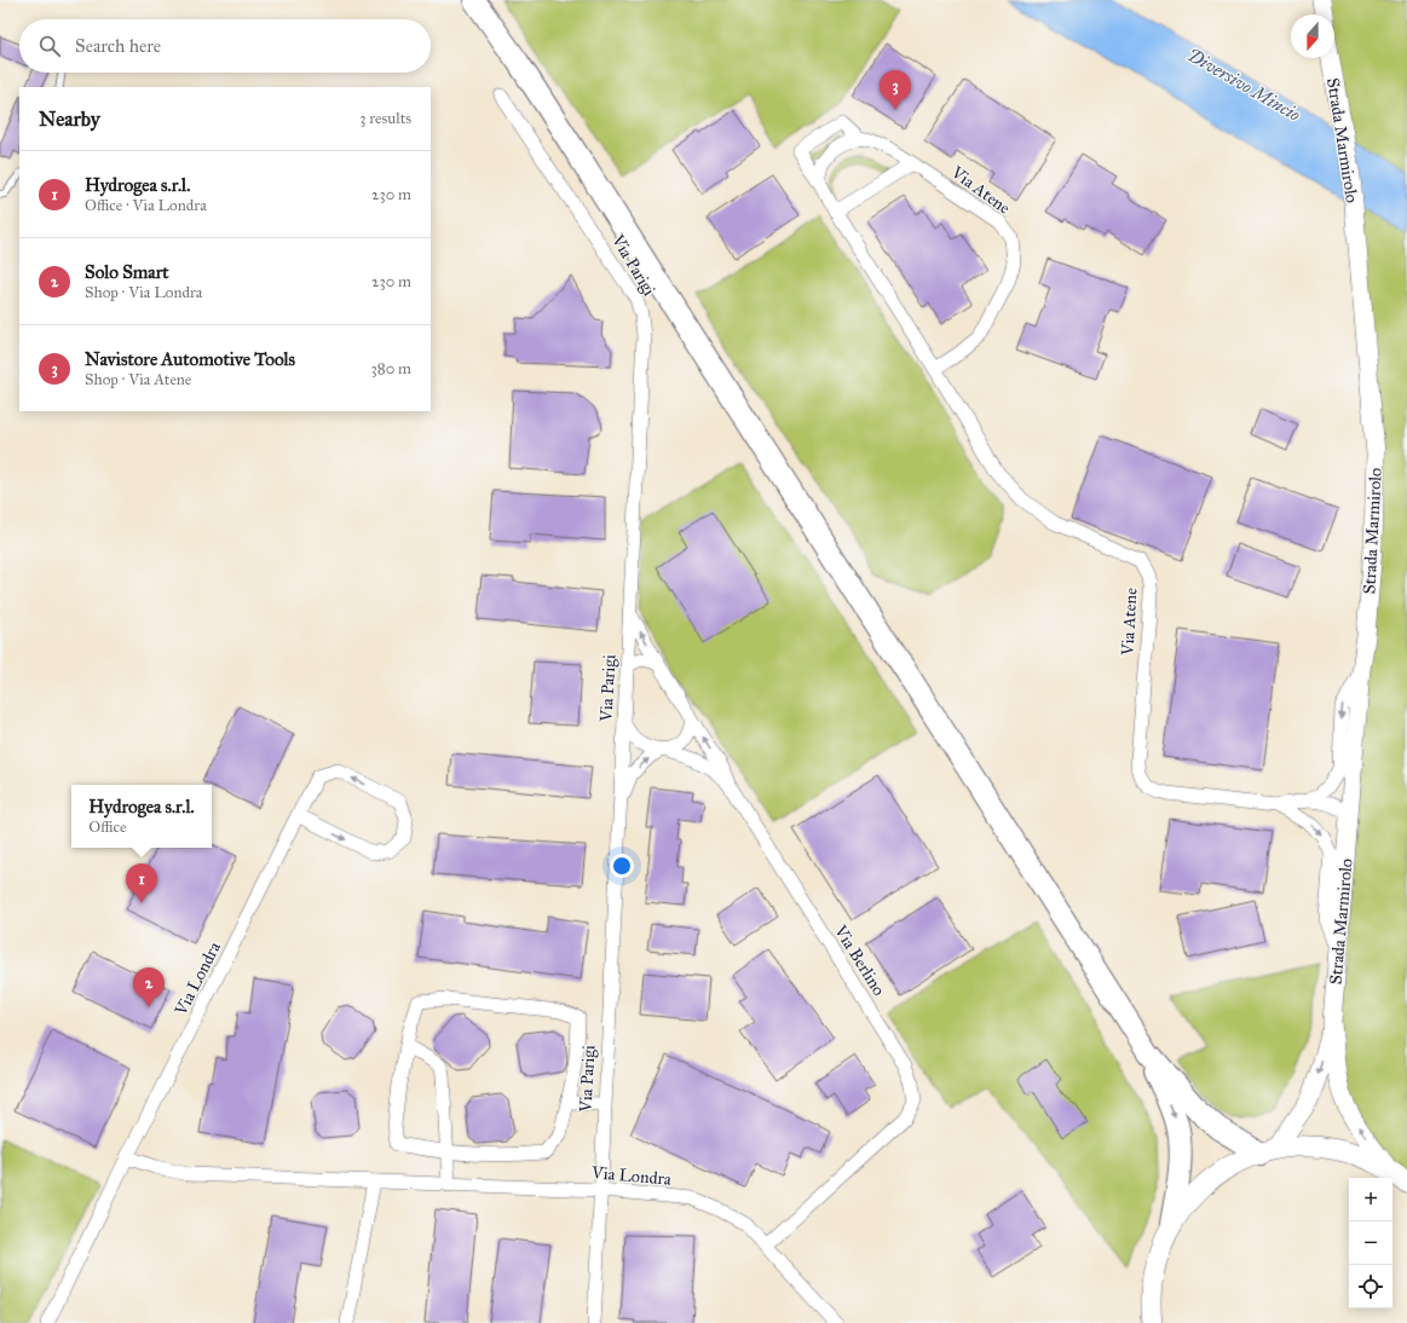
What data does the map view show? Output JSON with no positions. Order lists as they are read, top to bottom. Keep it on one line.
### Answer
{"streets":{"main road":["Strada Marmirolo"],"street":["Via Atene","Via Parigi","Via Berlino","Via Londra"]},"crossings":[["Strada Marmirolo","Via Atene"],["Via Parigi","Via Berlino"],["Via Parigi","Via Londra"],["Via Berlino","Via Londra"]],"water":["Diversivo Mincio"],"north":"bottom","page":{"search":"Search here","pins":["3","1","2"],"heading":["Nearby","3 results"],"list":[{"mark":"1","name":"Hydrogea s.r.l.","note":"Office · Via Londra","value":"230 m"},{"mark":"2","name":"Solo Smart","note":"Shop · Via Londra","value":"230 m"},{"mark":"3","name":"Navistore Automotive Tools","note":"Shop · Via Atene","value":"380 m"}],"popup":["Hydrogea s.r.l.","Office"],"map_buttons":["+","−"]}}
